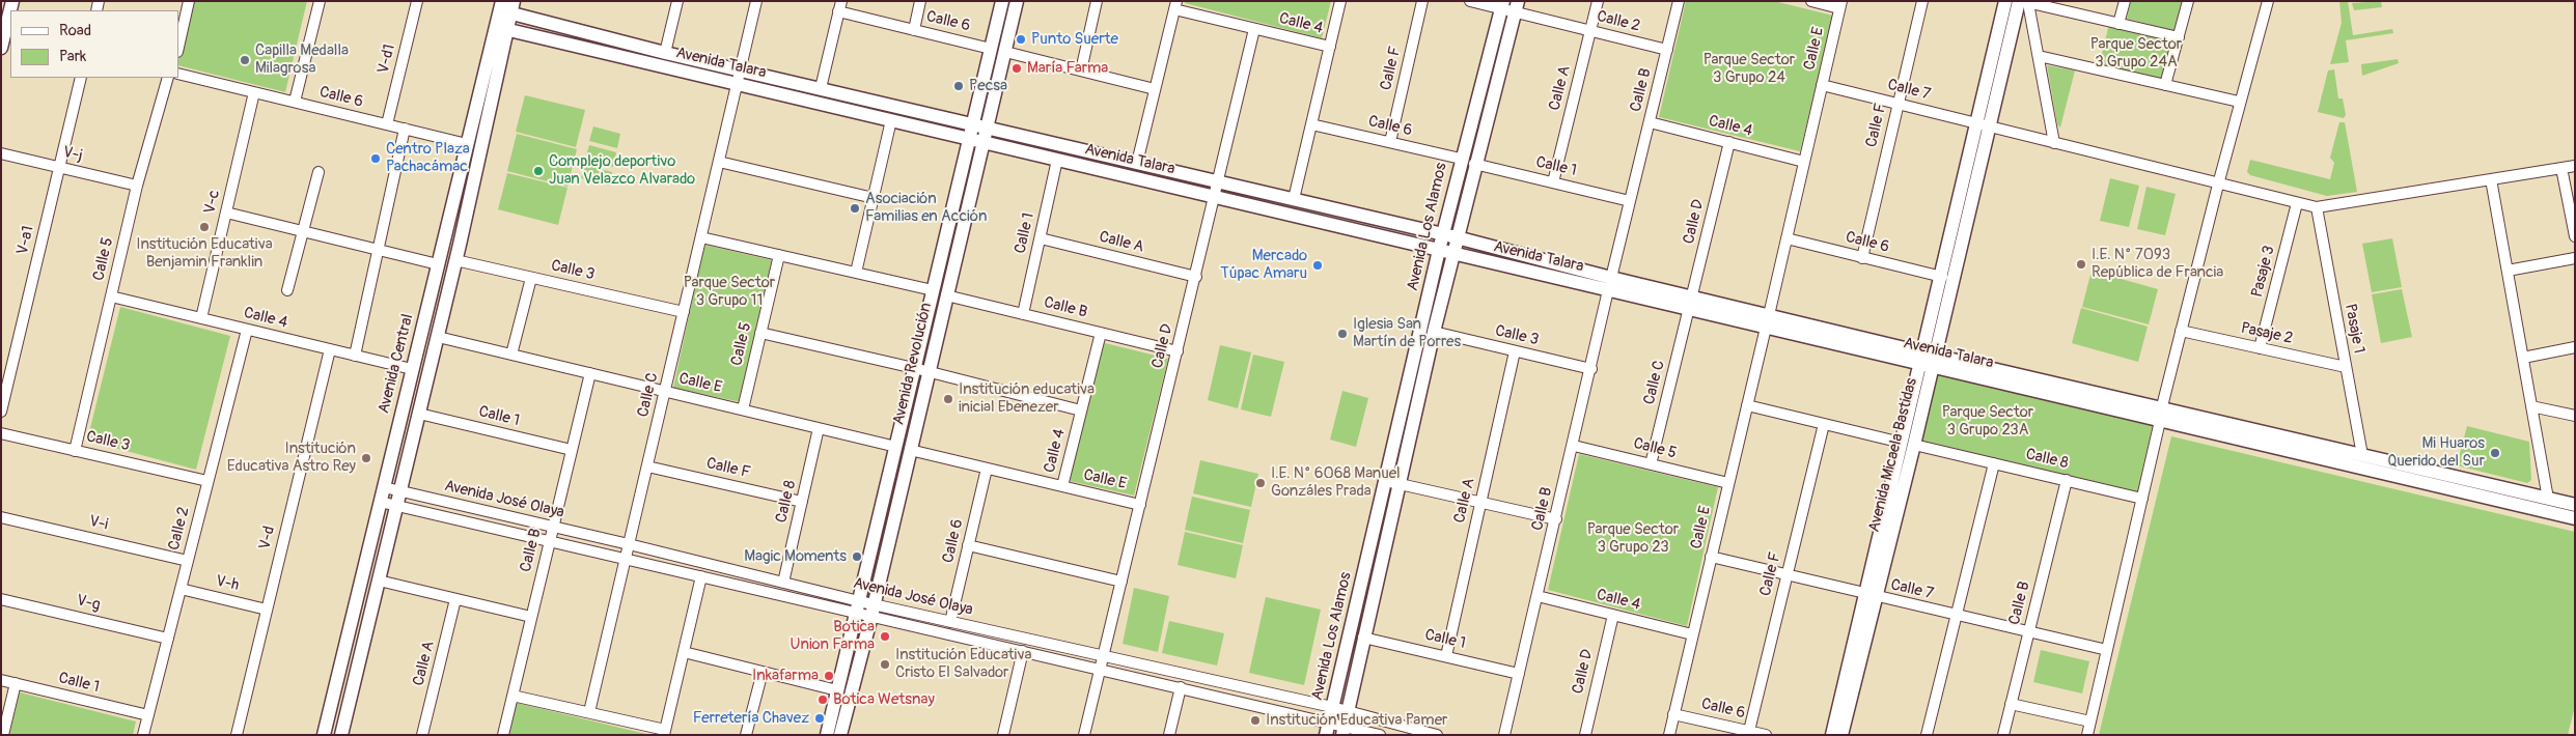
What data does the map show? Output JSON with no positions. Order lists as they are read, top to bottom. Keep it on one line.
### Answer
{"streets":{"street":["Calle 6","Calle 2","Calle 4","Calle E","V-d1","Avenida Talara","Calle F","Calle A","Calle B","Calle 7","V-j","Calle 1","V-c","Calle D","Avenida Los Alamos","V-a1","Calle 5","Calle 3","Pasaje 3","Pasaje 1","Pasaje 2","Avenida Central","Avenida Revolución","Calle C","Avenida Micaela Bastidas","Calle 8","Avenida José Olaya","V-i","V-d","V-h","V-g"]},"crossings":[["Calle 6","Calle E"],["Calle 6","V-d1"],["Calle 6","Calle F"],["Calle 6","V-c"],["Calle 6","Avenida Los Alamos"],["Calle 6","Avenida Central"],["Calle 6","Avenida Revolución"],["Calle 6","Avenida Micaela Bastidas"],["Calle 6","Avenida José Olaya"],["Calle 2","Calle 4"],["Calle 2","Calle A"],["Calle 2","Calle B"],["Calle 2","Calle 1"],["Calle 2","Avenida Los Alamos"],["Calle 2","Calle 3"],["Calle 2","V-i"],["Calle 2","V-h"],["Calle 2","V-g"],["Calle 4","Calle E"],["Calle 4","Calle B"],["Calle 4","V-c"],["Calle 4","Calle D"],["Calle 4","Calle 5"],["Calle 4","Avenida Central"],["Calle 4","V-d"],["Calle E","Avenida Talara"],["Calle E","Calle B"],["Calle E","Calle 7"],["Calle E","Calle D"],["Calle E","Calle 5"],["Calle E","Avenida Central"],["Calle E","Avenida Revolución"],["Calle E","Calle C"],["Calle E","Calle 8"],["Avenida Talara","Calle B"],["Avenida Talara","Calle 1"],["Avenida Talara","Calle D"],["Avenida Talara","Avenida Los Alamos"],["Avenida Talara","Pasaje 1"],["Avenida Talara","Avenida Central"],["Avenida Talara","Avenida Revolución"],["Avenida Talara","Calle C"],["Avenida Talara","Avenida Micaela Bastidas"],["Calle F","Calle 7"],["Calle F","Calle C"],["Calle F","Calle 8"],["Calle A","Calle 1"],["Calle A","Calle D"],["Calle A","Calle 3"],["Calle B","Calle 7"],["Calle B","Calle 1"],["Calle B","Calle D"],["Calle B","Calle 5"],["Calle B","Calle 3"],["Calle B","Avenida Revolución"],["Calle B","Calle 8"],["Calle B","Avenida José Olaya"],["Calle 7","Pasaje 3"],["Calle 7","Pasaje 1"],["Calle 7","Avenida Micaela Bastidas"],["V-j","V-a1"],["V-j","Calle 5"],["Calle 1","Avenida Los Alamos"],["Calle 1","Avenida Central"],["Calle D","Calle C"],["Calle D","Avenida José Olaya"],["Avenida Los Alamos","Calle 3"],["Avenida Los Alamos","Avenida José Olaya"],["Calle 5","Calle 3"],["Calle 5","Calle C"],["Calle 3","Avenida Central"],["Calle 3","Calle C"],["Pasaje 3","Pasaje 2"],["Pasaje 1","Pasaje 2"],["Avenida Central","Avenida José Olaya"],["Avenida Revolución","Avenida José Olaya"],["Calle C","Avenida José Olaya"],["Avenida Micaela Bastidas","Calle 8"],["Calle 8","Avenida José Olaya"],["V-d","V-h"]],"parks":["Parque Sector 3 Grupo 24A","Parque Sector 3 Grupo 24","Parque Sector 3 Grupo 11","Parque Sector 3 Grupo 23A","Parque Sector 3 Grupo 23"],"places":["Punto Suerte","Capilla Medalla Milagrosa","María Farma","Pecsa","Centro Plaza Pachacámac","Complejo deportivo Juan Velazco Alvarado","Asociación Familias en Acción","Institución Educativa Benjamin Franklin","I.E. N° 7093 República de Francia","Mercado Túpac Amaru","Iglesia San Martín de Porres","Institución educativa inicial Ebenezer","Mi Huaros Querido del Sur","Institución Educativa Astro Rey","I.E. N° 6068 Manuel Gonzáles Prada","Magic Moments","Botica Union Farma","Institución Educativa Cristo El Salvador","Inkafarma","Botica Wetsnay","Ferretería Chavez","Institución Educativa Pamer"],"legend":["Road","Park"]}
